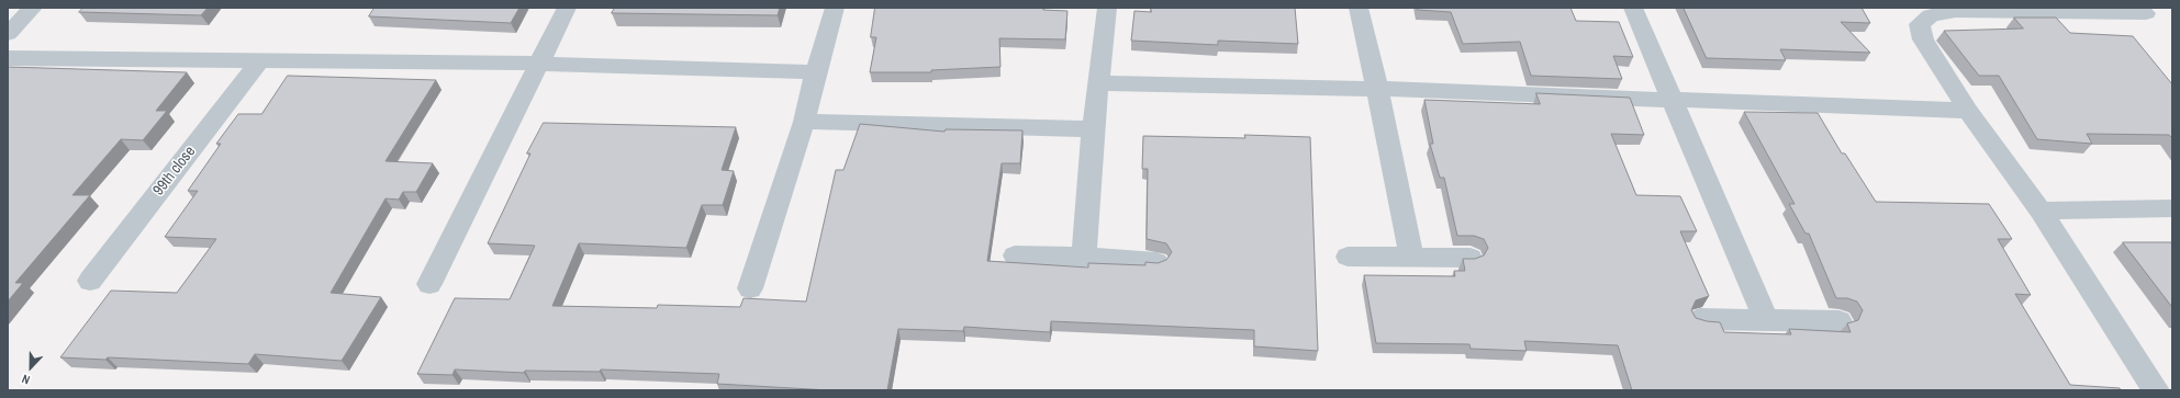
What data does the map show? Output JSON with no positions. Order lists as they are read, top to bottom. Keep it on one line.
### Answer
{"streets":{"street":["99th close"]},"north":"bottom"}
